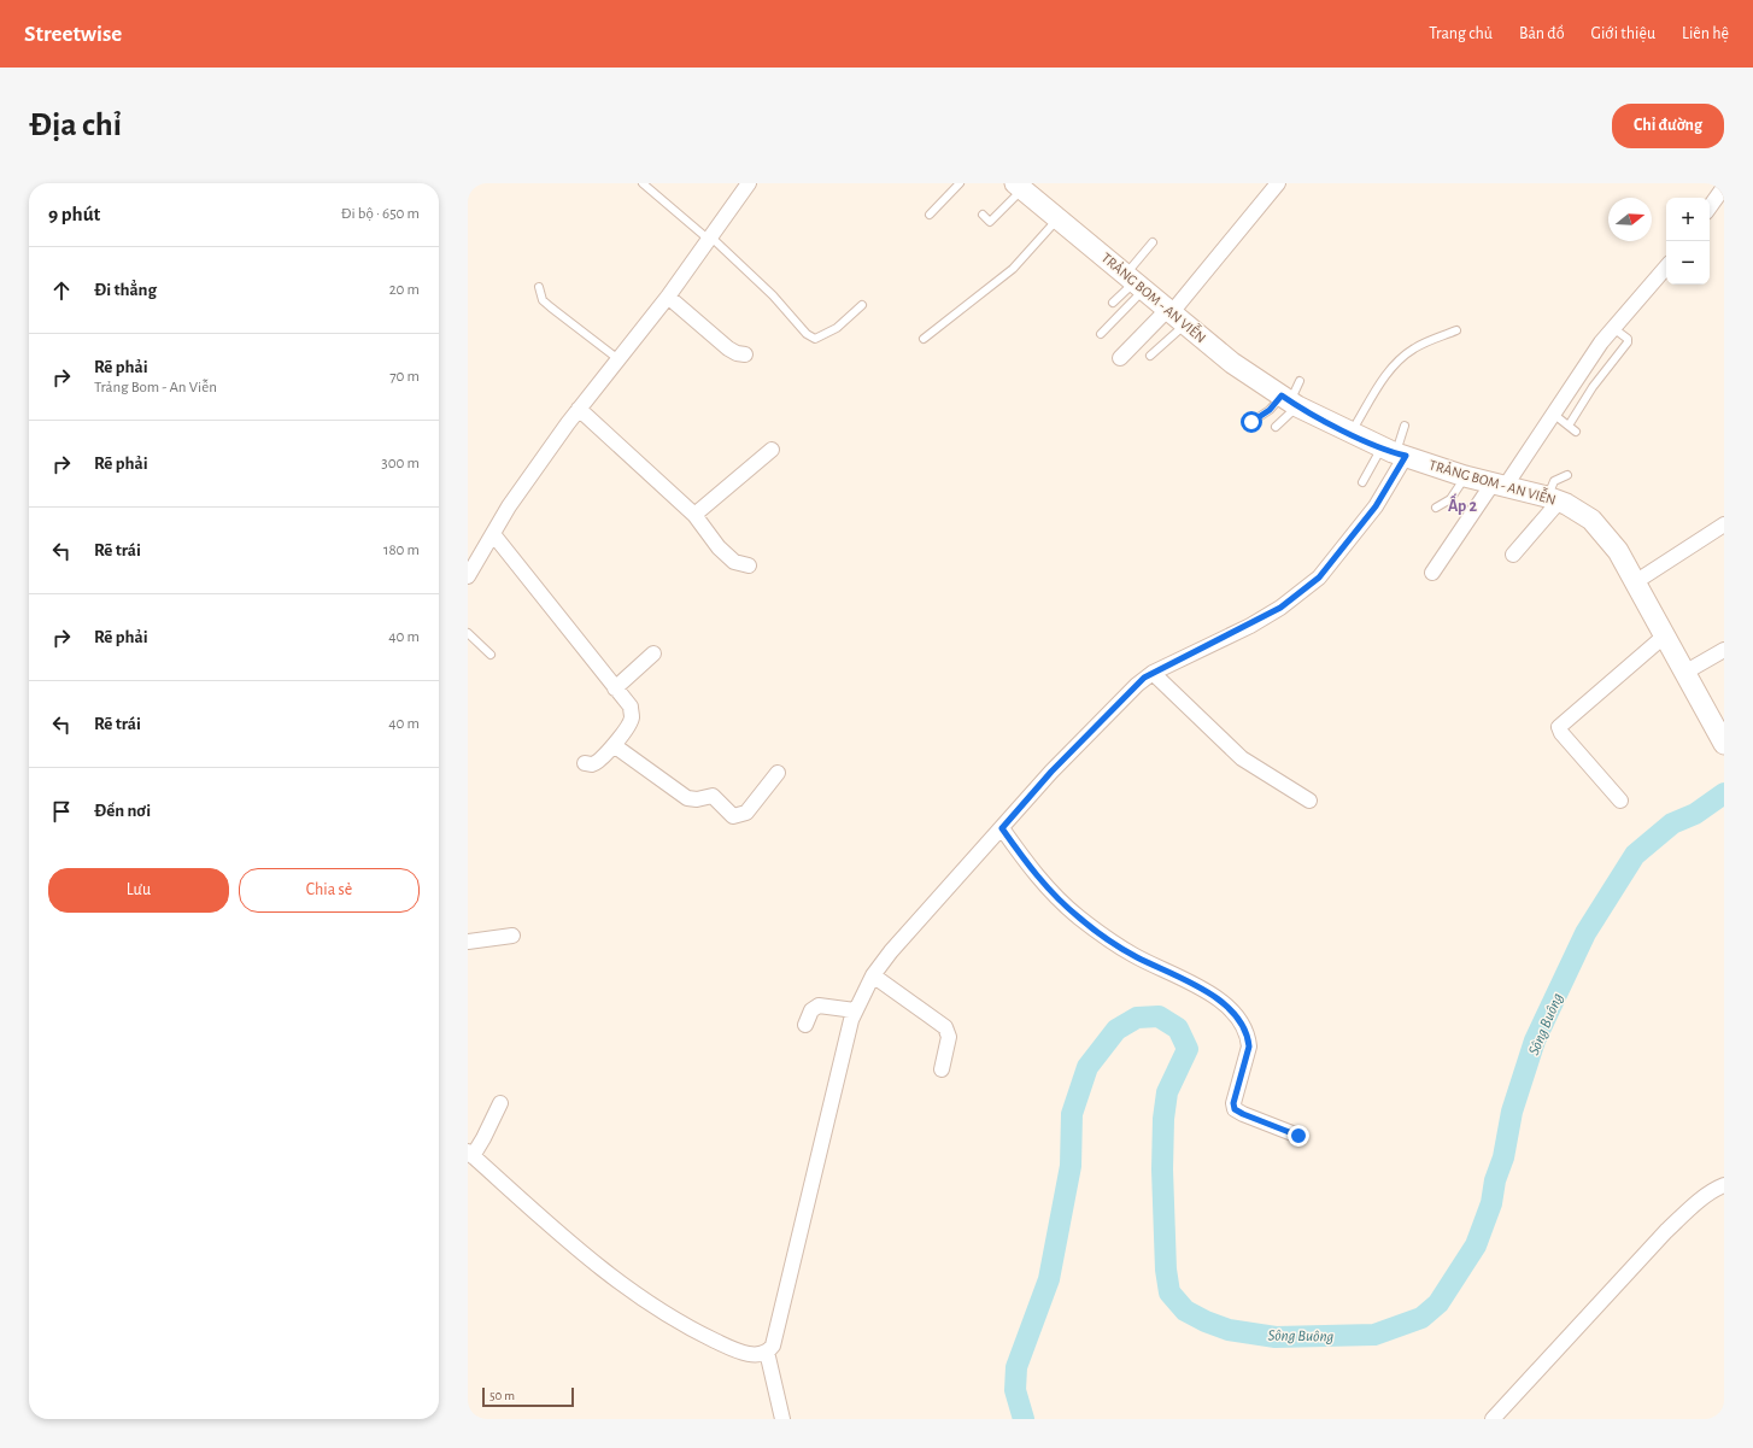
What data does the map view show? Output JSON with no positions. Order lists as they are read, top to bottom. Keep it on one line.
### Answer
{"streets":{"main road":["TRẢNG BOM - AN VIỄN"]},"districts":["Ấp 2"],"water":["Sông Buông"],"scale_bar":"50 m","north":"right","page":{"header":"Streetwise","nav":["Trang chủ","Bản đồ","Giới thiệu","Liên hệ"],"buttons":["Chỉ đường",["Lưu","Chia sẻ"]],"title":"Địa chỉ","heading":["9 phút","Đi bộ · 650 m"],"map_buttons":["+","−"],"list":[["Đi thẳng","20 m"],["Rẽ phải","Trảng Bom - An Viễn","70 m"],["Rẽ phải","300 m"],["Rẽ trái","180 m"],["Rẽ phải","40 m"],["Rẽ trái","40 m"],"Đến nơi"],"scale":"50 m"}}
